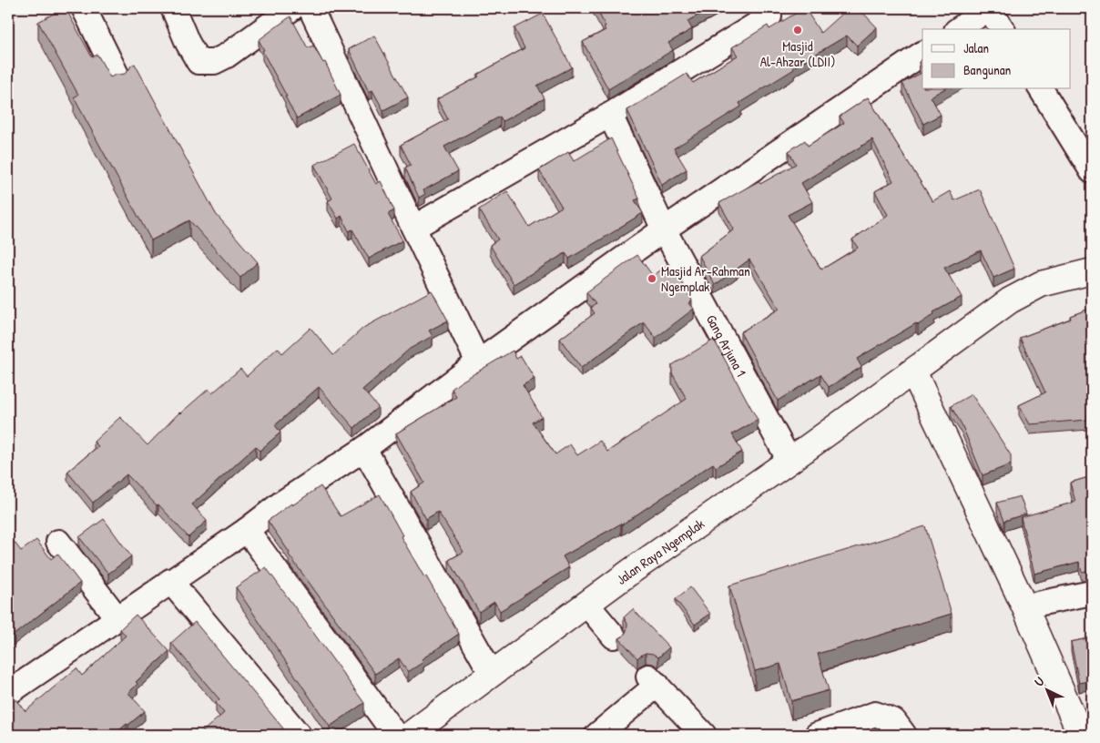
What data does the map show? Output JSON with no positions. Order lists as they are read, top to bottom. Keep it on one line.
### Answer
{"streets":{"main road":["Jalan Raya Ngemplak"],"street":["Gang Arjuna 1"]},"crossings":[["Gang Arjuna 1","Jalan Raya Ngemplak"]],"places":["Masjid Al-Ahzar (LDII)","Masjid Ar-Rahman Ngemplak"],"legend":["Jalan","Bangunan"],"north":"top left"}
